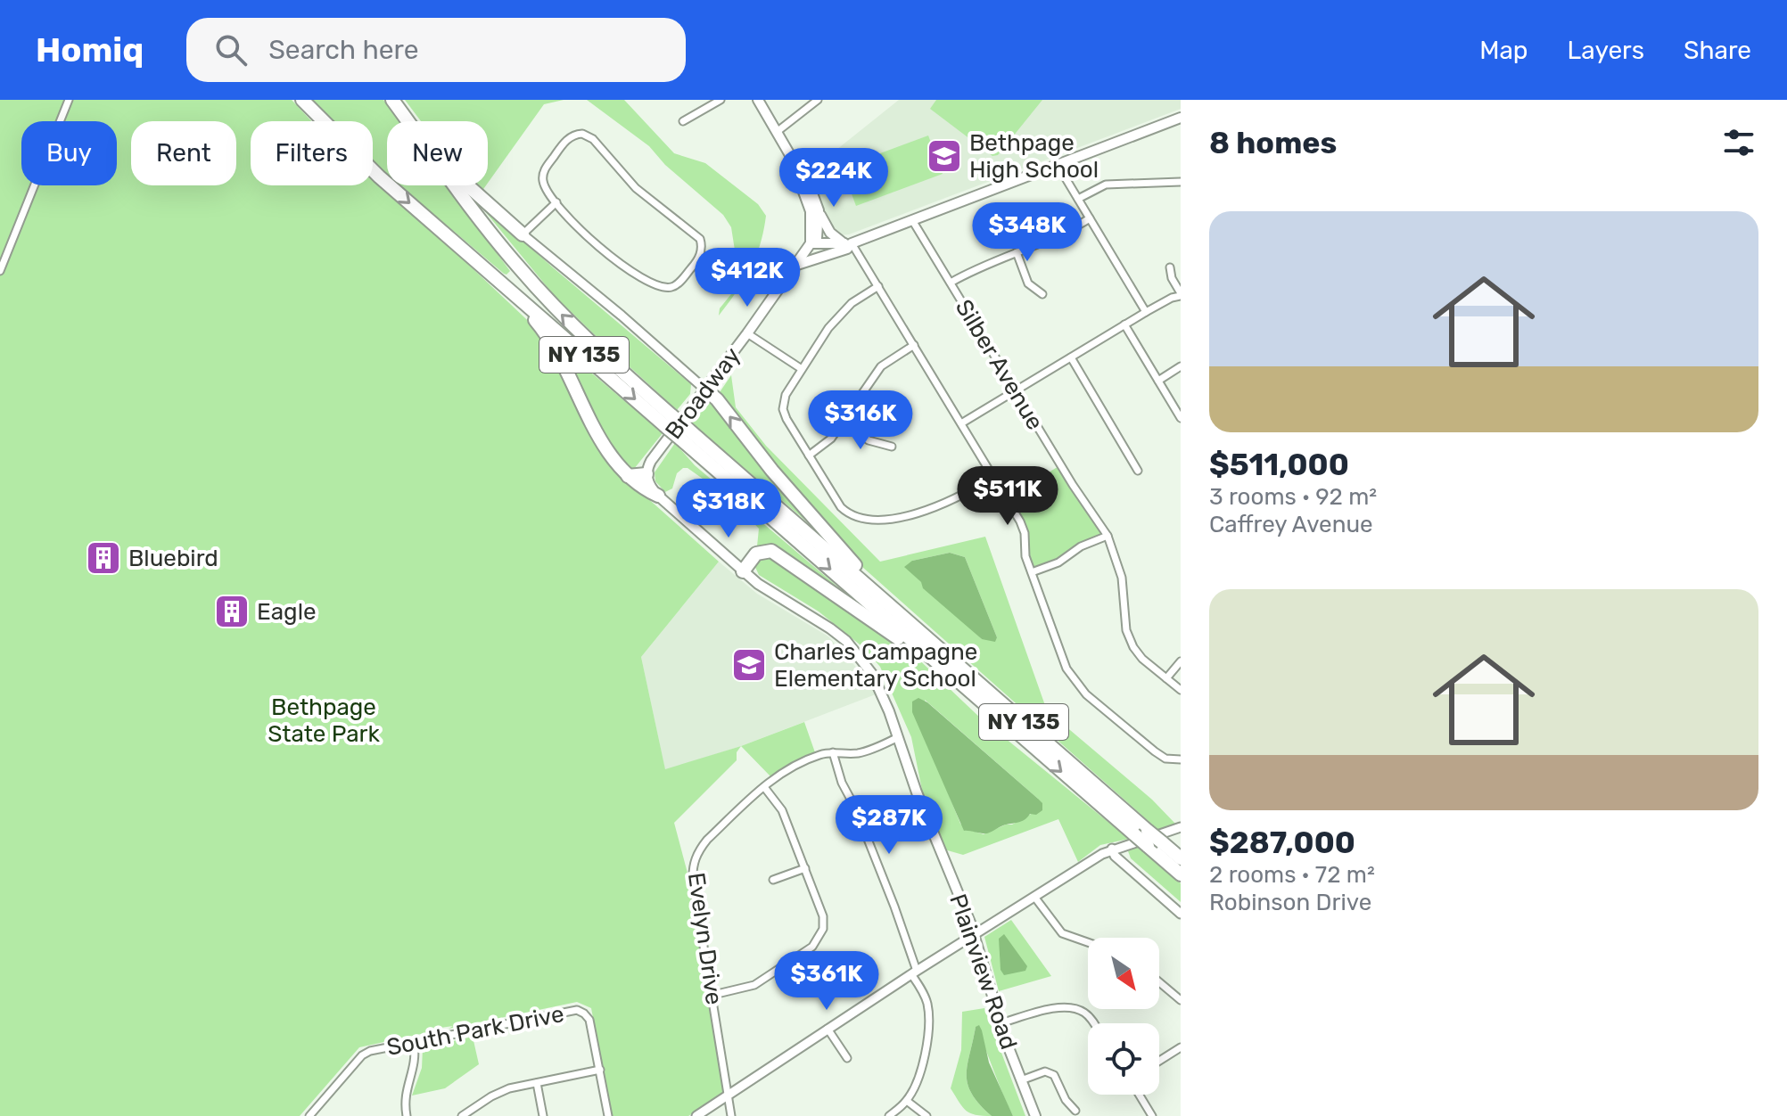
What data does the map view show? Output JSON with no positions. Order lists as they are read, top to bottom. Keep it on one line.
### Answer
{"streets":{"highway":["NY 135"],"main road":["Broadway","Plainview Road"],"street":["Silber Avenue","Evelyn Drive","South Park Drive"]},"crossings":[["Broadway","Plainview Road"],["Evelyn Drive","Plainview Road"]],"parks":["Bethpage State Park"],"places":{"school or university":["Bethpage High School","Charles Campagne Elementary School"],"building":["Bluebird","Eagle"]},"north":"bottom right","page":{"header":"Homiq","search":"Search here","nav":["Map","Layers","Share"],"heading":"8 homes","chip":["Buy","Rent","Filters","New"],"price":["$224K","$348K","$412K","$316K","$511K","$318K","$287K","$361K"],"list":[{"name":"$511,000","note":"3 rooms · 92 m² · Caffrey Avenue"},{"name":"$287,000","note":"2 rooms · 72 m² · Robinson Drive"}]}}
